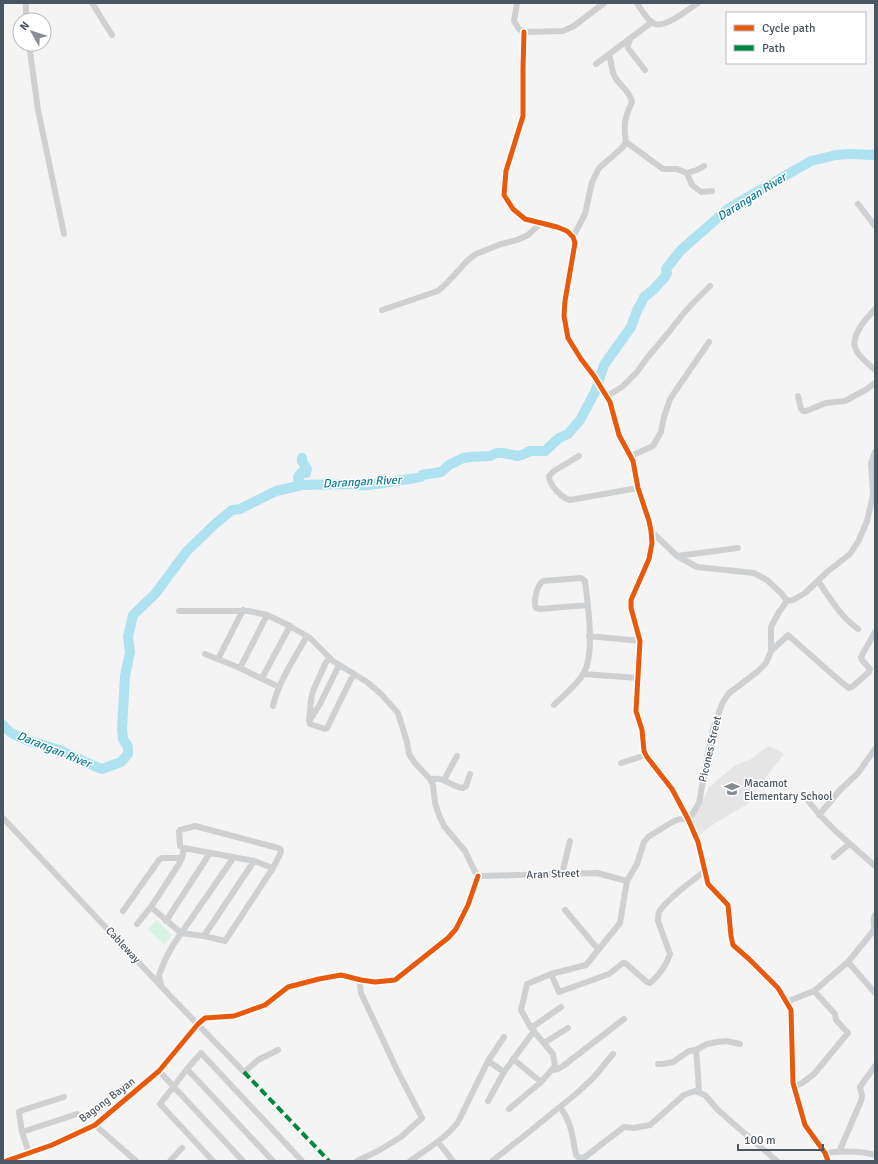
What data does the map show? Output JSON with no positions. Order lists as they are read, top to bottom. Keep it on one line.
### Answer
{"streets":{"street":["Picones Street","Aran Street","Cableway","Bagong Bayan"]},"crossings":[["Cableway","Bagong Bayan"]],"water":["Darangan River"],"places":{"school or university":["Macamot Elementary School"]},"legend":["Cycle path","Path"],"scale_bar":"100 m","north":"top left"}
